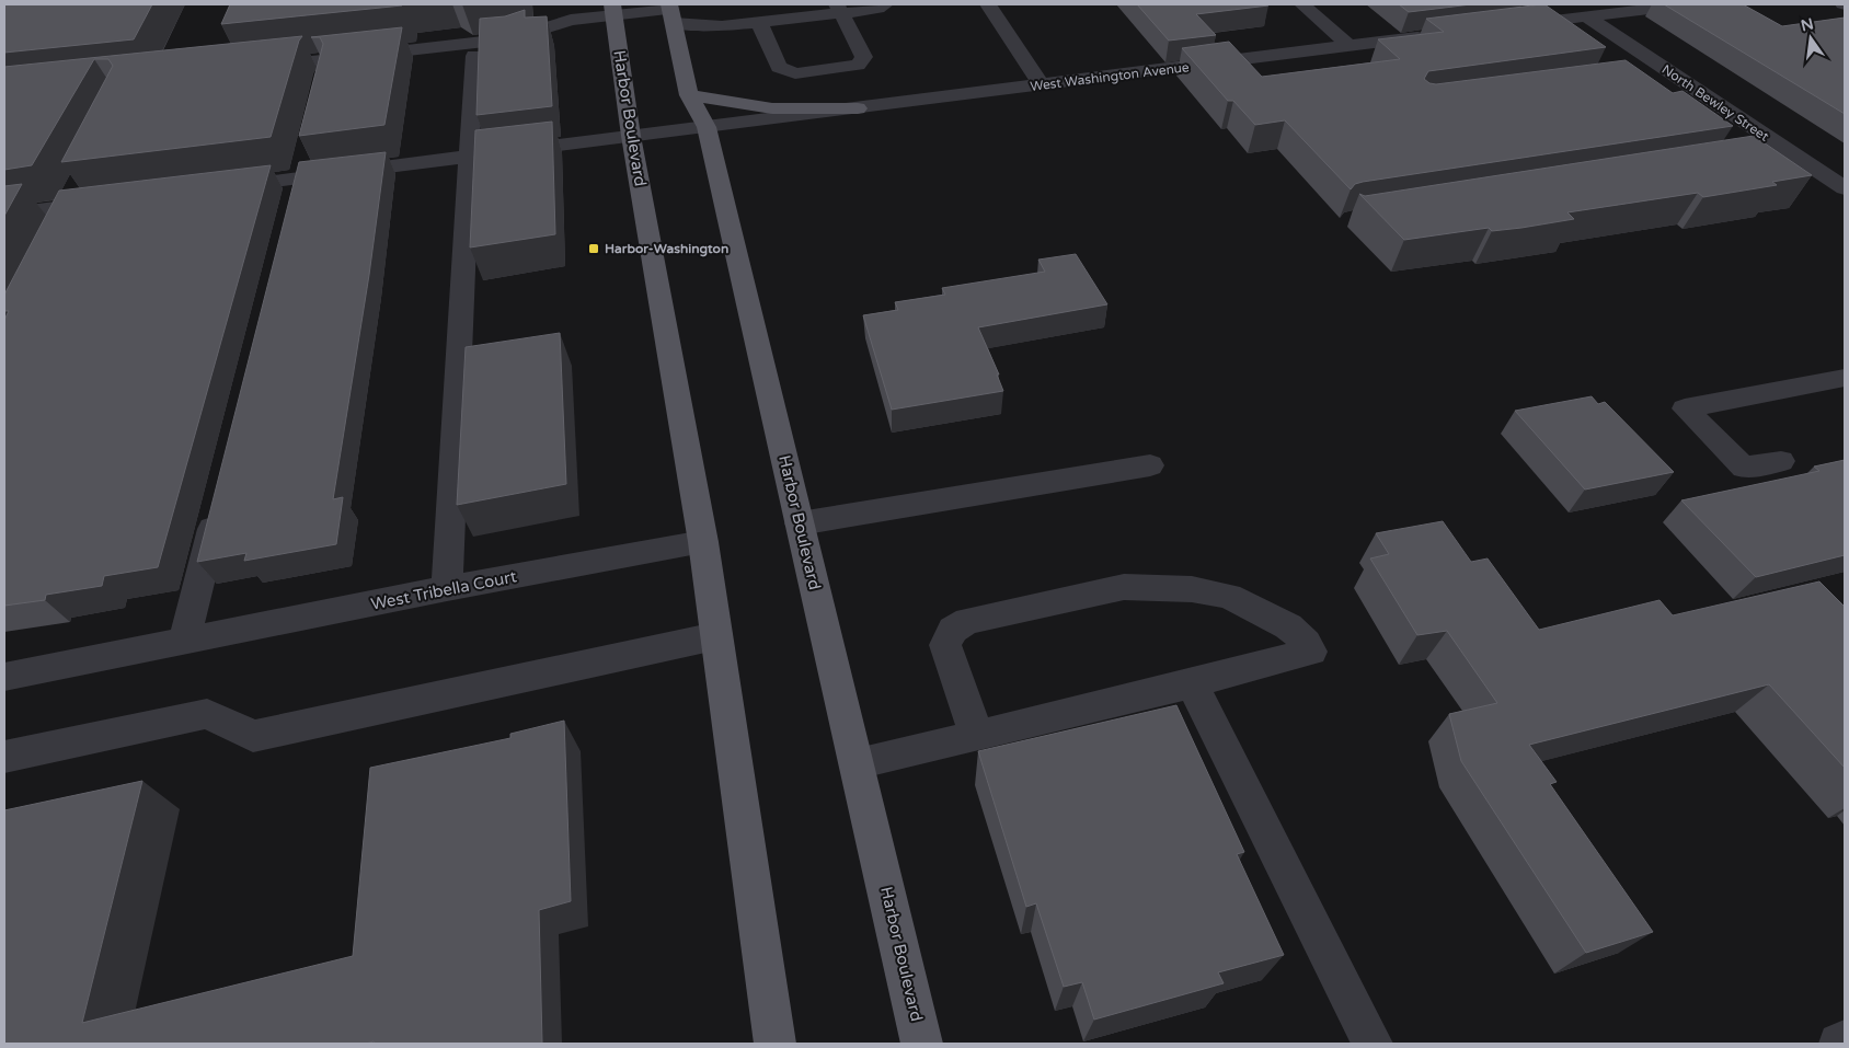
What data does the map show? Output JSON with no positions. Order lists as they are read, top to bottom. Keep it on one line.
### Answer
{"streets":{"main road":["Harbor Boulevard"],"street":["West Washington Avenue","North Bewley Street","West Tribella Court"]},"crossings":[["West Washington Avenue","Harbor Boulevard"],["Harbor Boulevard","West Tribella Court"]],"places":{"transit":["Harbor-Washington"]},"north":"top"}
